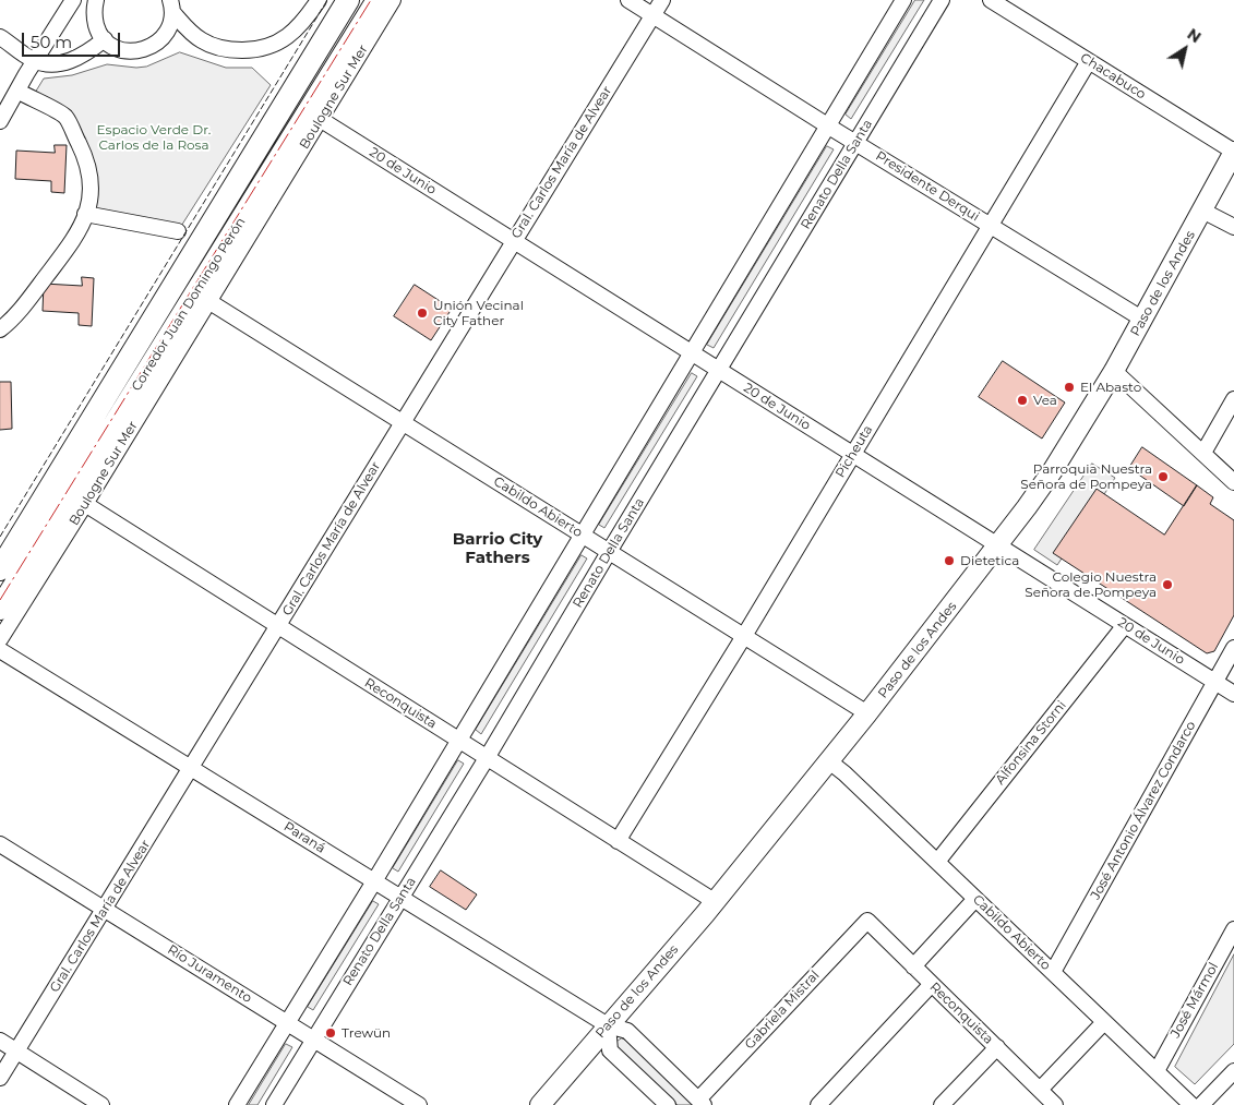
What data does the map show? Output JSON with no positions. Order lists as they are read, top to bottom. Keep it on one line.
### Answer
{"streets":{"highway":["Corredor Juan Domingo Perón"],"main road":["Paso de los Andes"],"street":["Chacabuco","Boulogne Sur Mer","Gral. Carlos María de Alvear","20 de Junio","Renato Della Santa","Presidente Derqui","Picheuta","Cabildo Abierto","Reconquista","Alfonsina Storni","José Antonio Álvarez Condarco","Paraná","Río Juramento","José Mármol","Gabriela Mistral"]},"crossings":[["Chacabuco","Paso de los Andes"],["Chacabuco","Picheuta"],["Boulogne Sur Mer","20 de Junio"],["Boulogne Sur Mer","Cabildo Abierto"],["Boulogne Sur Mer","Reconquista"],["Gral. Carlos María de Alvear","20 de Junio"],["Gral. Carlos María de Alvear","Presidente Derqui"],["Gral. Carlos María de Alvear","Cabildo Abierto"],["Gral. Carlos María de Alvear","Reconquista"],["Gral. Carlos María de Alvear","Paraná"],["Gral. Carlos María de Alvear","Río Juramento"],["20 de Junio","Renato Della Santa"],["20 de Junio","Paso de los Andes"],["20 de Junio","Picheuta"],["20 de Junio","Alfonsina Storni"],["20 de Junio","José Antonio Álvarez Condarco"],["Renato Della Santa","Presidente Derqui"],["Renato Della Santa","Cabildo Abierto"],["Renato Della Santa","Reconquista"],["Renato Della Santa","Paraná"],["Renato Della Santa","Río Juramento"],["Presidente Derqui","Paso de los Andes"],["Presidente Derqui","Picheuta"],["Paso de los Andes","Cabildo Abierto"],["Paso de los Andes","Reconquista"],["Paso de los Andes","Paraná"],["Picheuta","Cabildo Abierto"],["Picheuta","Reconquista"],["Cabildo Abierto","Alfonsina Storni"],["Cabildo Abierto","José Antonio Álvarez Condarco"],["Cabildo Abierto","José Mármol"],["Reconquista","Gabriela Mistral"],["Paraná","Gabriela Mistral"]],"districts":["Barrio City Fathers"],"parks":["Espacio Verde Dr. Carlos de la Rosa"],"places":["Unión Vecinal City Father","El Abasto","Vea","Parroquia Nuestra Señora de Pompeya","Dietetica","Colegio Nuestra Señora de Pompeya","Trewün"],"scale_bar":"50 m","north":"top right"}
